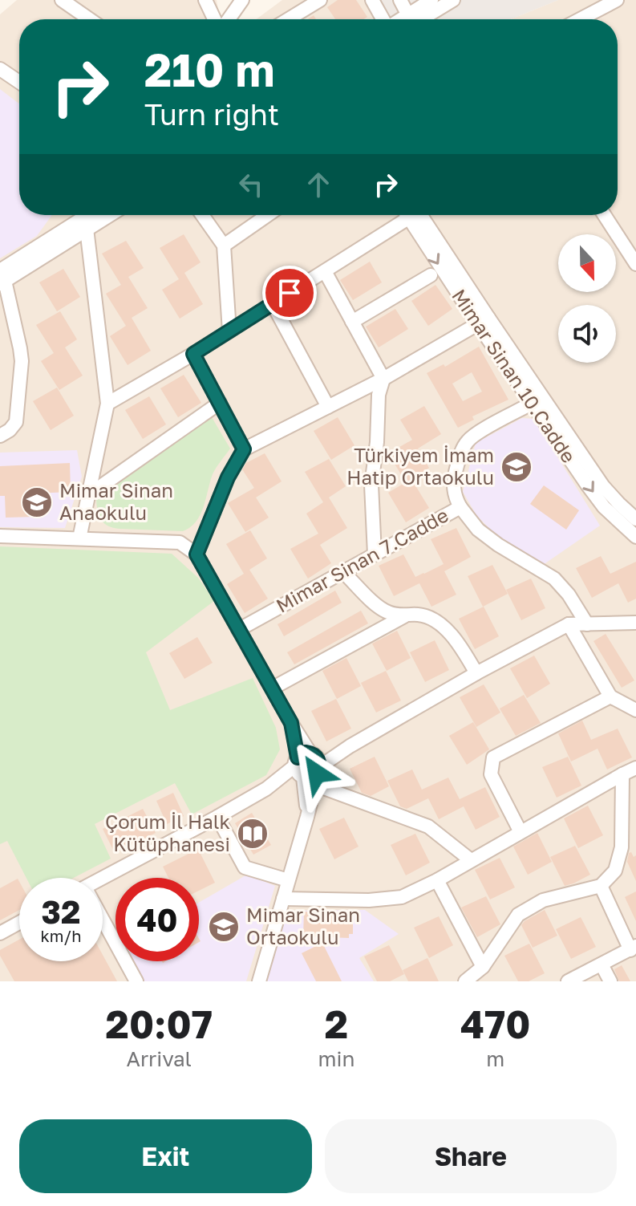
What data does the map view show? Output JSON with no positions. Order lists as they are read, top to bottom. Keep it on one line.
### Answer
{"streets":{"street":["Mimar Sinan 10.Cadde","Mimar Sinan 7.Cadde"]},"crossings":[["Mimar Sinan 10.Cadde","Mimar Sinan 7.Cadde"]],"places":{"school or university":["Türkiyem İmam Hatip Ortaokulu","Mimar Sinan Anaokulu","Mimar Sinan Ortaokulu"],"library":["Çorum İl Halk Kütüphanesi"]},"north":"bottom","page":{"turn":["210 m","Turn right"],"speed":"32 km/h","limit":"40","eta":["20:07","Arrival","2","min","470","m"],"buttons":["Exit","Share"]}}
